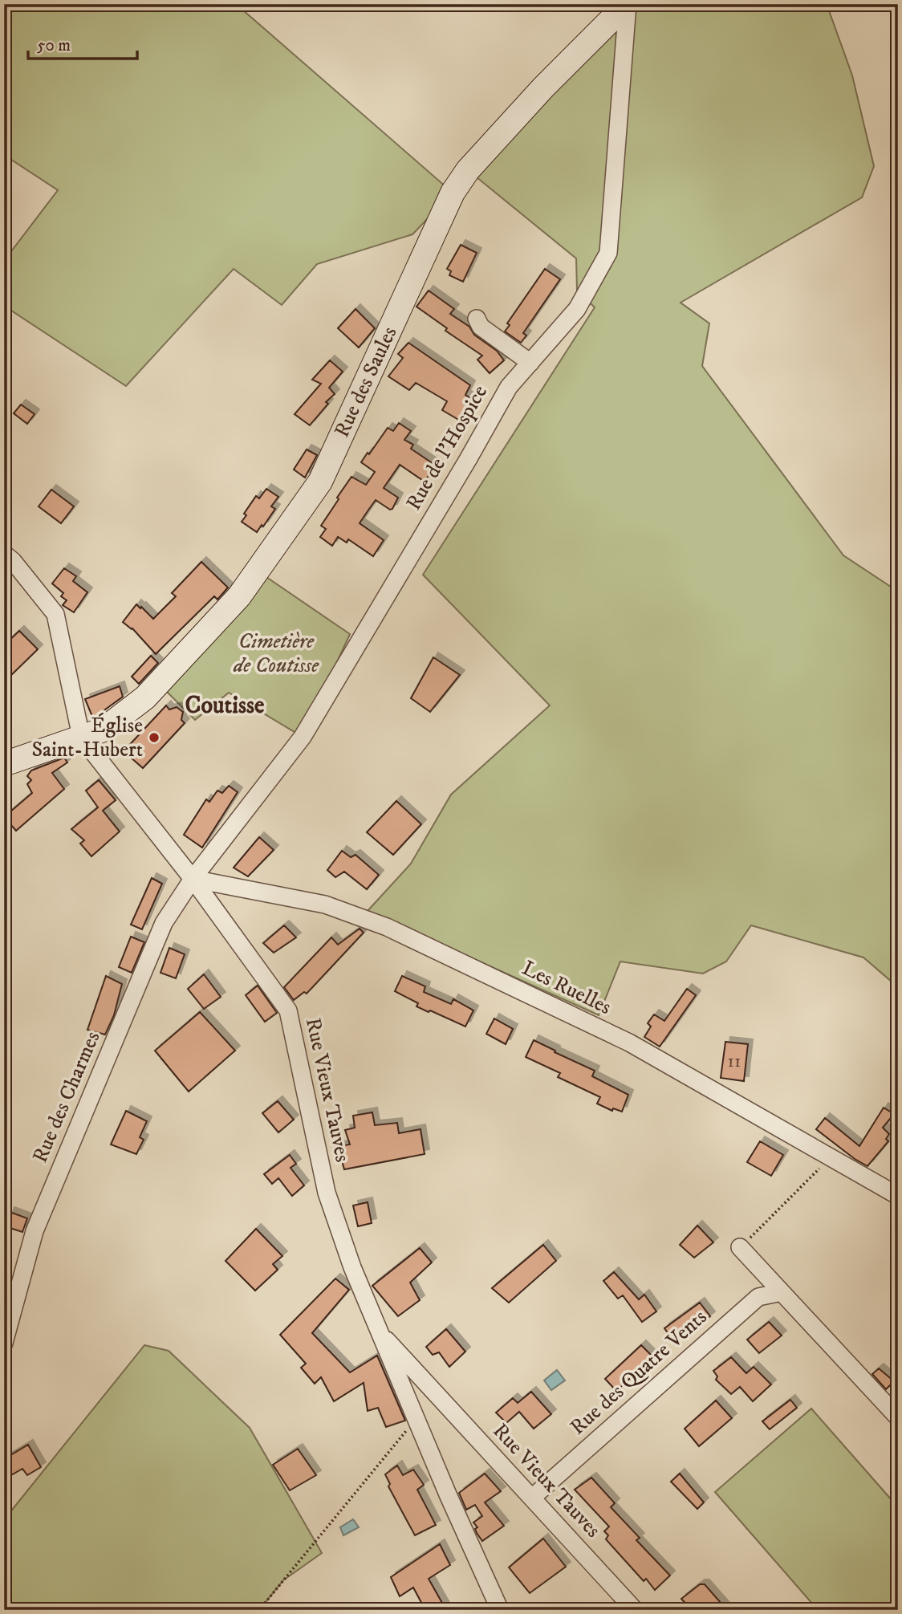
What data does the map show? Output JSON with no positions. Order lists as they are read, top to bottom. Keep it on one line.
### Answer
{"streets":{"street":["Rue des Saules","Rue de l'Hospice","Les Ruelles","Rue Vieux Tauves","Rue des Charmes","Rue des Quatre Vents"]},"crossings":[["Rue des Saules","Rue de l'Hospice"],["Rue des Saules","Rue Vieux Tauves"],["Rue de l'Hospice","Les Ruelles"],["Rue de l'Hospice","Rue Vieux Tauves"],["Rue de l'Hospice","Rue des Charmes"],["Les Ruelles","Rue Vieux Tauves"],["Les Ruelles","Rue des Charmes"],["Rue Vieux Tauves","Rue des Charmes"],["Rue Vieux Tauves","Rue des Quatre Vents"]],"districts":["Coutisse"],"parks":["Cimetière de Coutisse"],"places":["Église Saint-Hubert"],"house_numbers":["11"],"scale_bar":"50 m"}
